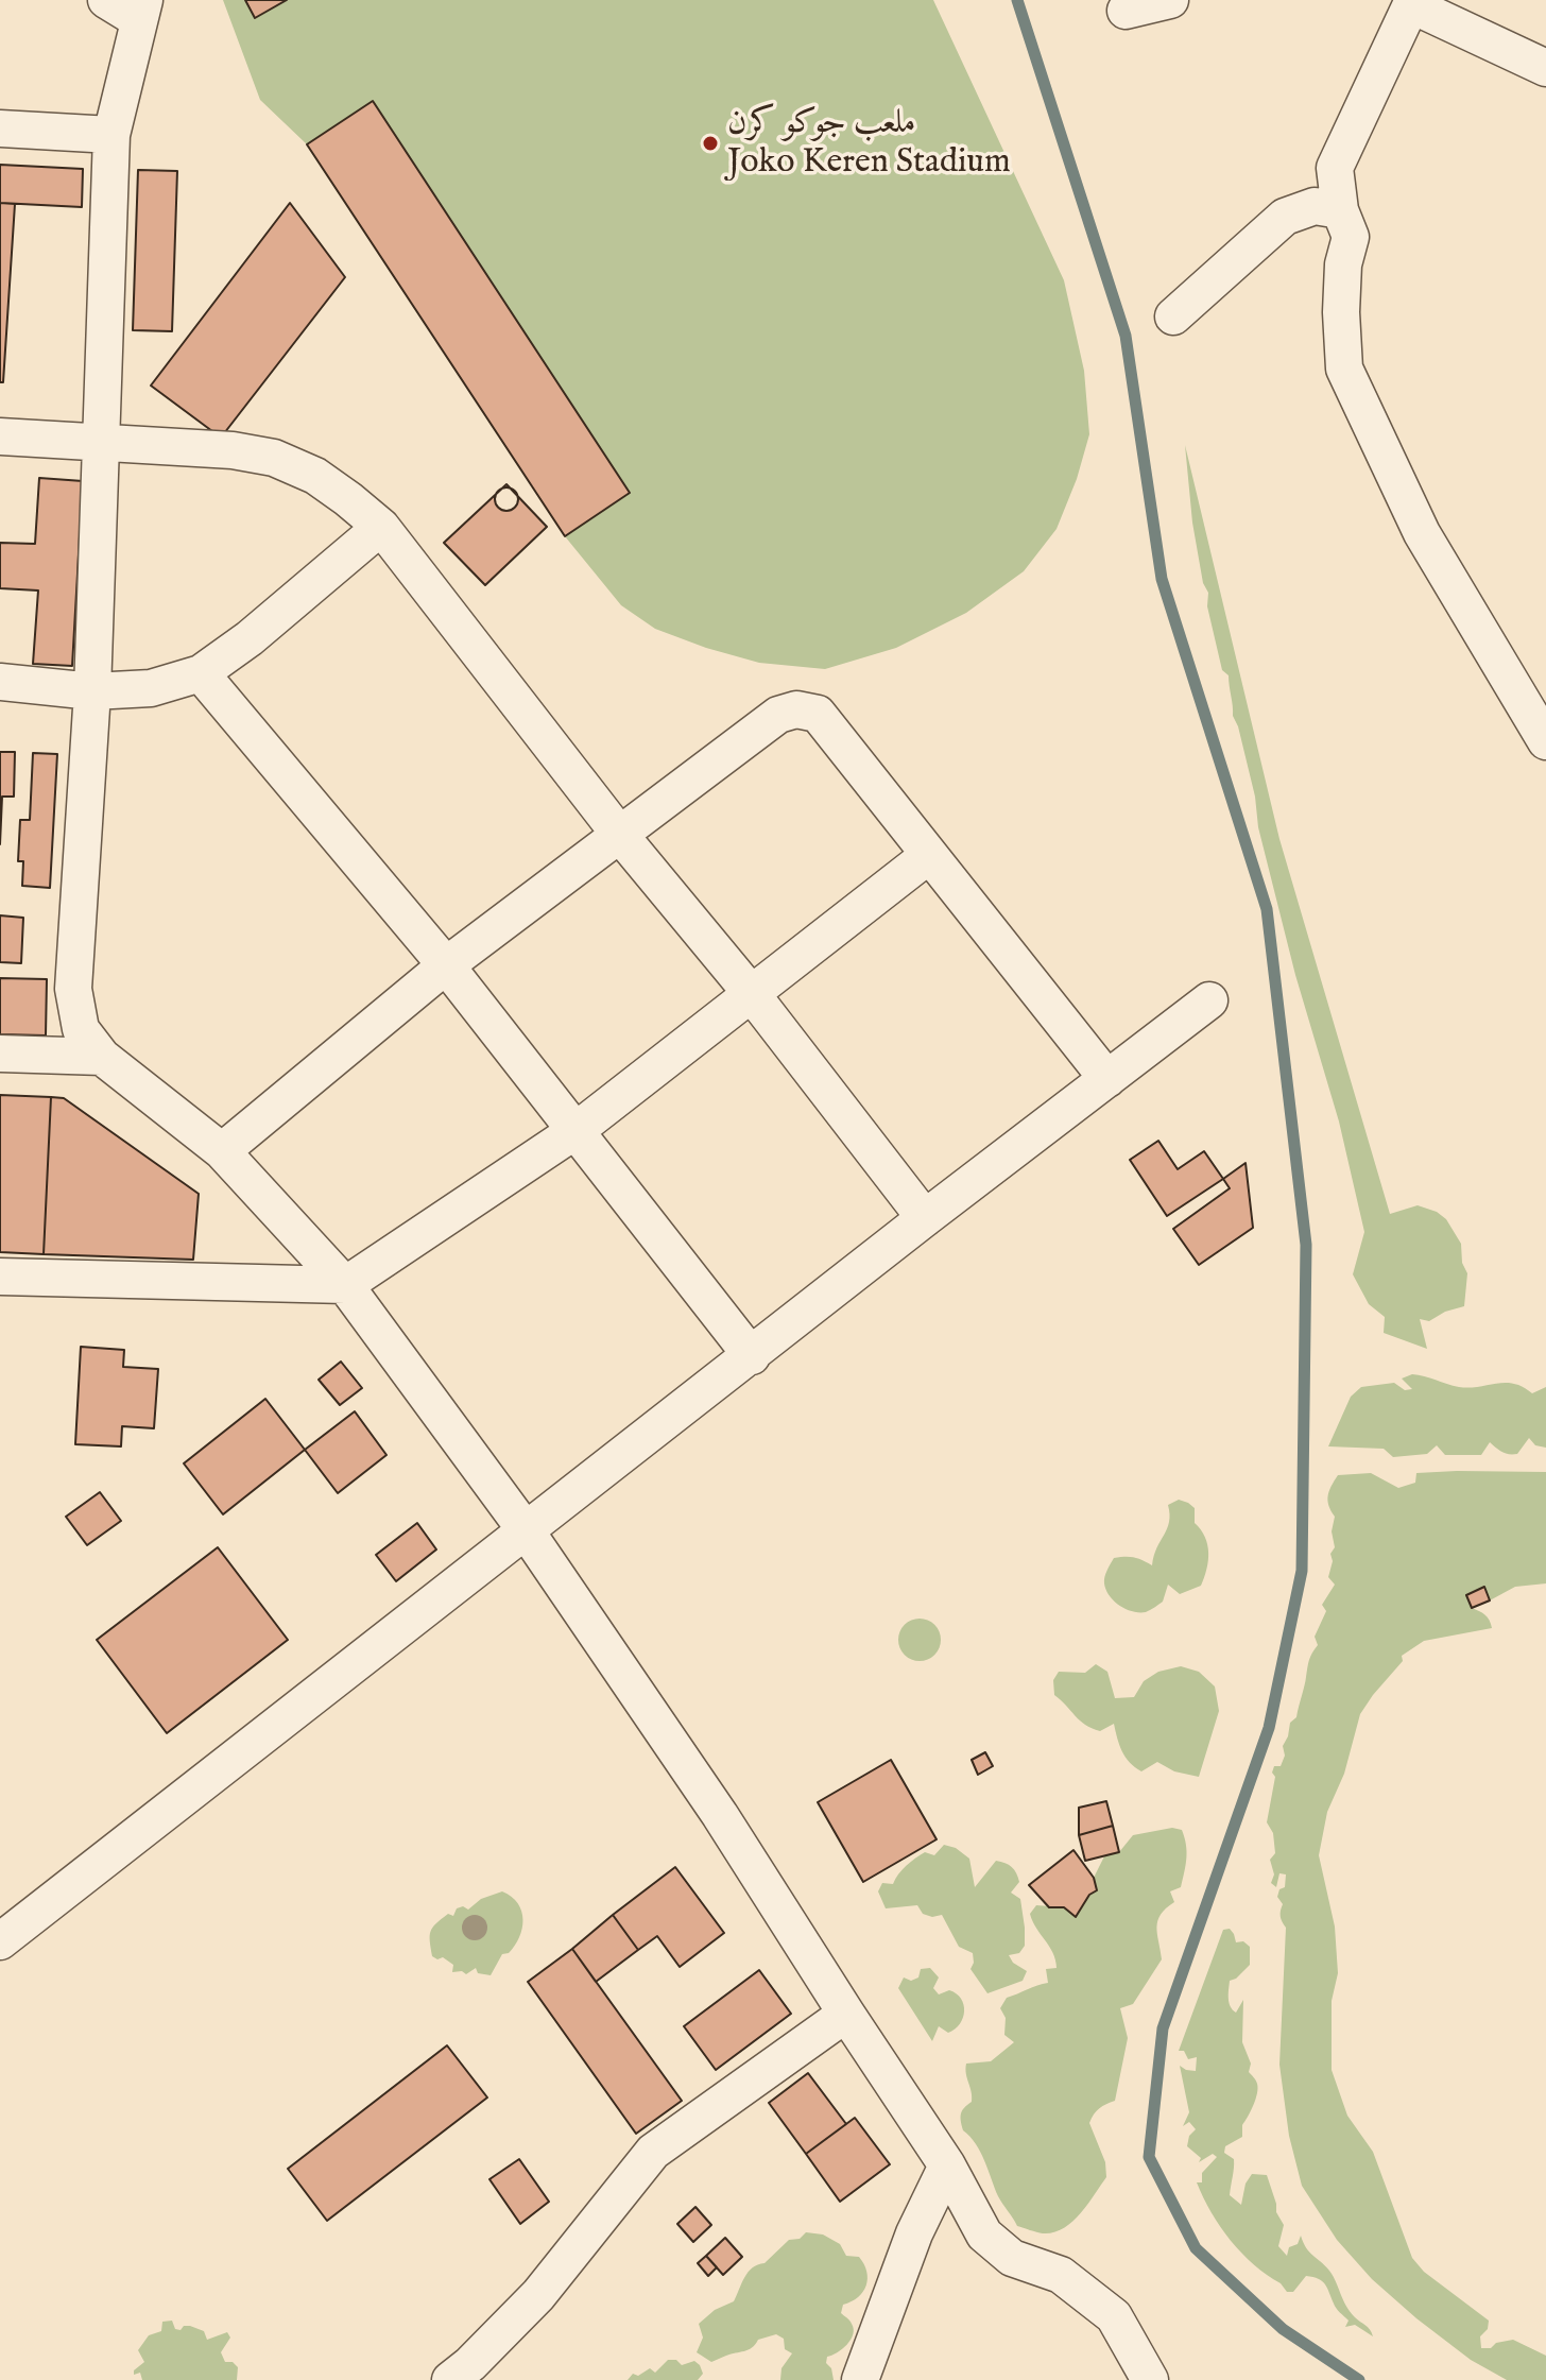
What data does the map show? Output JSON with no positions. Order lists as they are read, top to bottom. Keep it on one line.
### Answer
{"places":["ملعب جوكو كرن Joko Keren Stadium"]}
